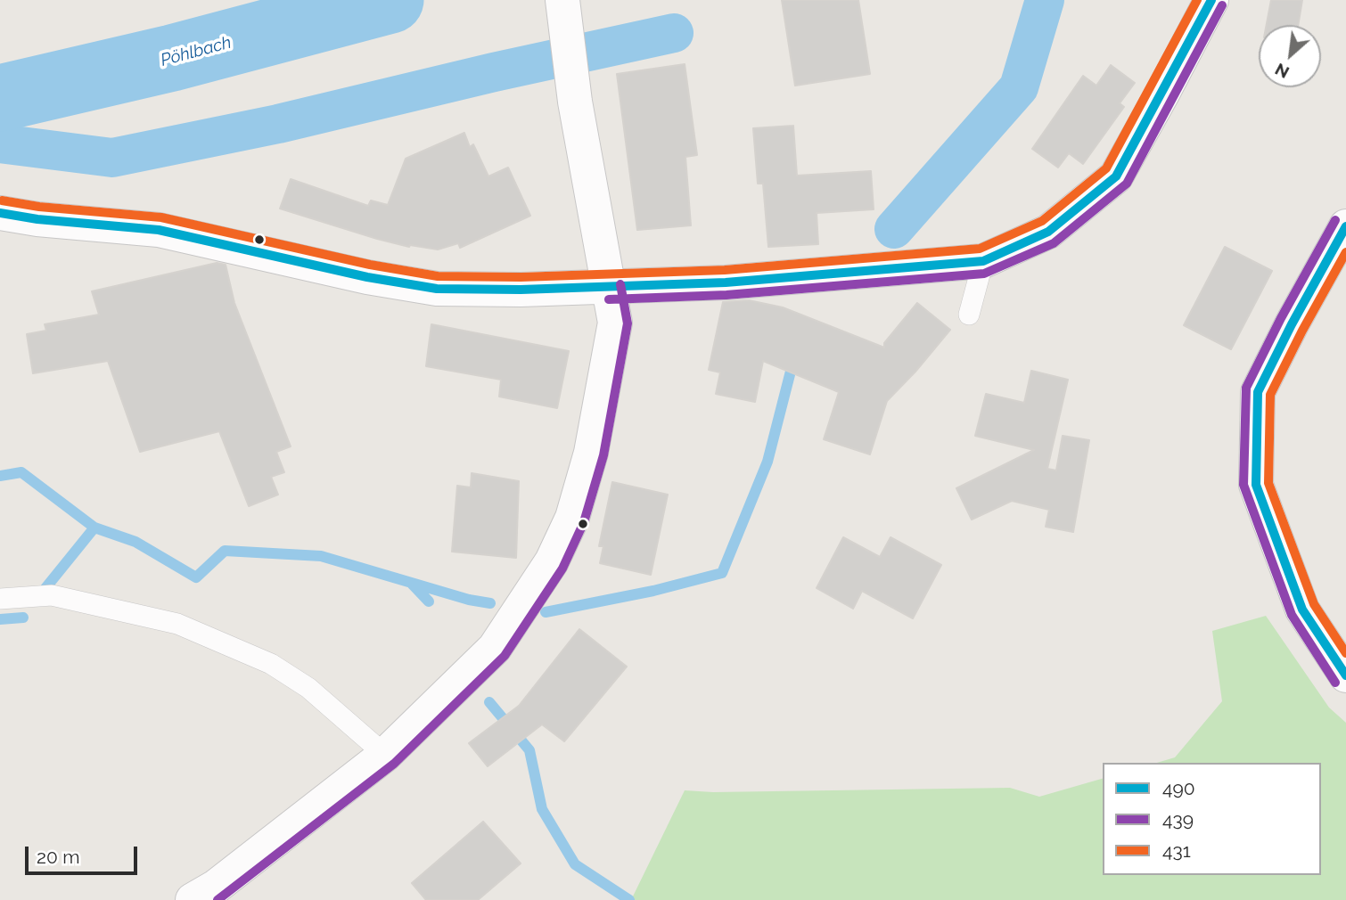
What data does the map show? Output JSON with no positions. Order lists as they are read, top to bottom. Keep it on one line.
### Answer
{"water":["Pöhlbach"],"lines":["transit line 490","transit line 431","transit line 439"],"legend":["490","439","431"],"scale_bar":"20 m","north":"bottom left"}
